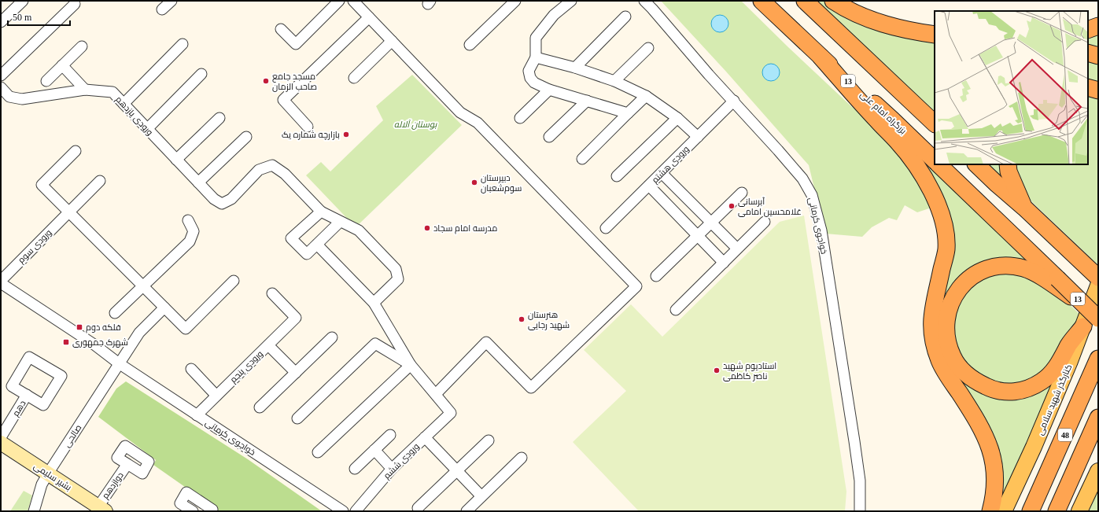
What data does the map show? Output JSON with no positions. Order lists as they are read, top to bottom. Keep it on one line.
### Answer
{"streets":{"highway":["13","بزرگراه امام علی","48"],"main road":["کنارگذر شهید سلامی","بشیر سلیمی"],"street":["ورودی یازدهم","ورودی هشتم","خواجوی کرمانی","ورودی سوم","ورودی پنجم","دهم","صالحی","ورودی ششم","دوازدهم"]},"crossings":[["ورودی هشتم","خواجوی کرمانی"],["خواجوی کرمانی","ورودی سوم"],["خواجوی کرمانی","ورودی پنجم"],["خواجوی کرمانی","صالحی"],["صالحی","بشیر سلیمی"],["بشیر سلیمی","دوازدهم"]],"parks":["بوستان آلاله"],"places":{"other":["مسجد جامع صاحب الزمان","بازارچه شماره یک","دبیرستان سوم‌شعبان","آبرسانی غلامحسین امامی","مدرسه امام سجاد","هنرستان شهید رجایی","استادیوم شهید ناصر کاظمی"],"transit":["فلکه دوم","شهرک جمهوری"]},"scale_bar":"50 m"}
